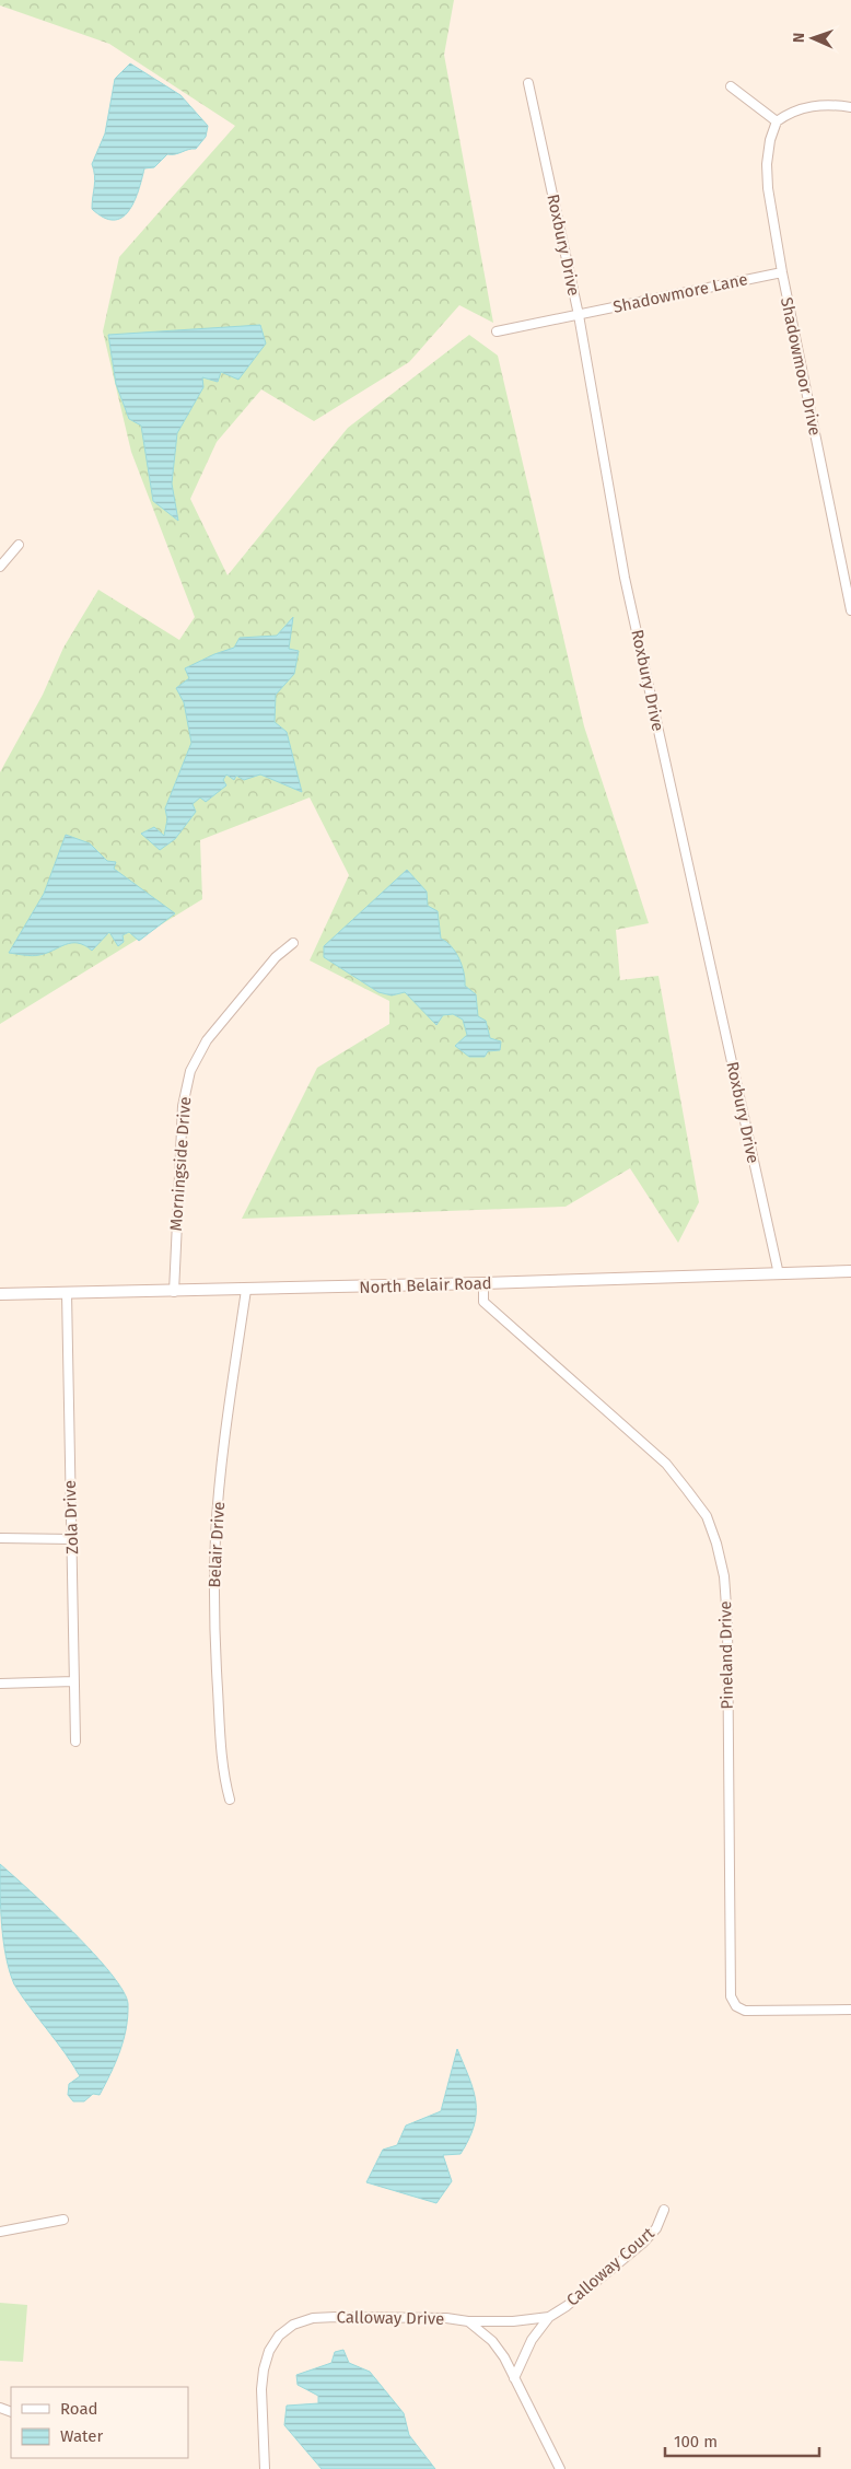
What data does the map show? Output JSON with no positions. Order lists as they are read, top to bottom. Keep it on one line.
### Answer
{"streets":{"main road":["North Belair Road"],"street":["Roxbury Drive","Shadowmore Lane","Shadowmoor Drive","Morningside Drive","Zola Drive","Belair Drive","Pineland Drive","Calloway Court","Calloway Drive"]},"crossings":[["Roxbury Drive","Shadowmore Lane"],["Roxbury Drive","North Belair Road"],["Shadowmore Lane","Shadowmoor Drive"],["Morningside Drive","North Belair Road"],["North Belair Road","Zola Drive"],["North Belair Road","Belair Drive"],["North Belair Road","Pineland Drive"],["Calloway Court","Calloway Drive"]],"legend":["Road","Water"],"scale_bar":"100 m","north":"left"}
